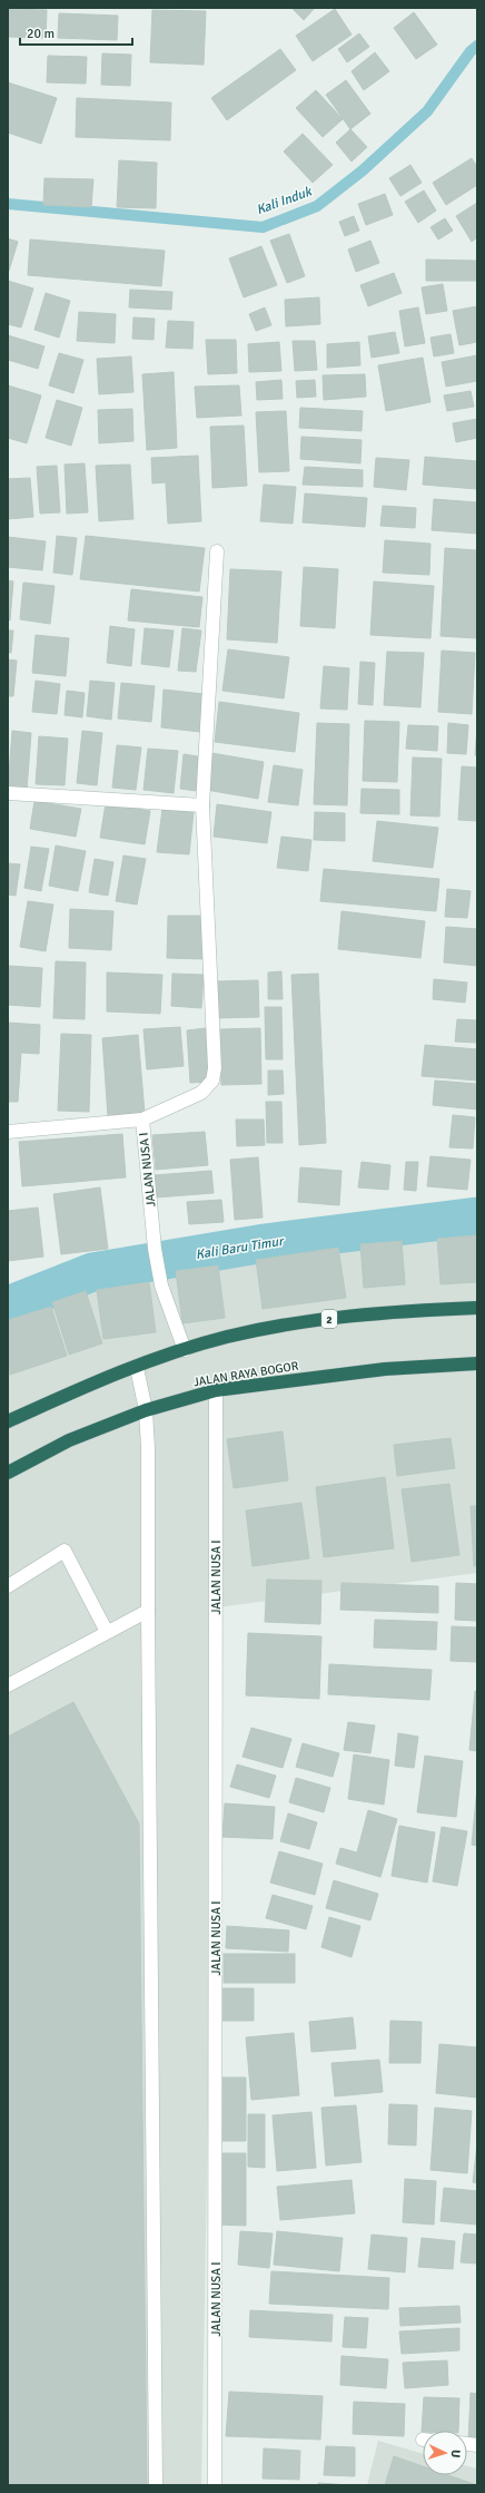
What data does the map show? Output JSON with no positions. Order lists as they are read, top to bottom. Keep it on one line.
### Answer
{"streets":{"highway":["2","JALAN RAYA BOGOR"],"street":["JALAN NUSA I"]},"crossings":[["JALAN NUSA I","2"],["JALAN NUSA I","JALAN RAYA BOGOR"]],"water":["Kali Induk","Kali Baru Timur"],"scale_bar":"20 m","north":"right"}
